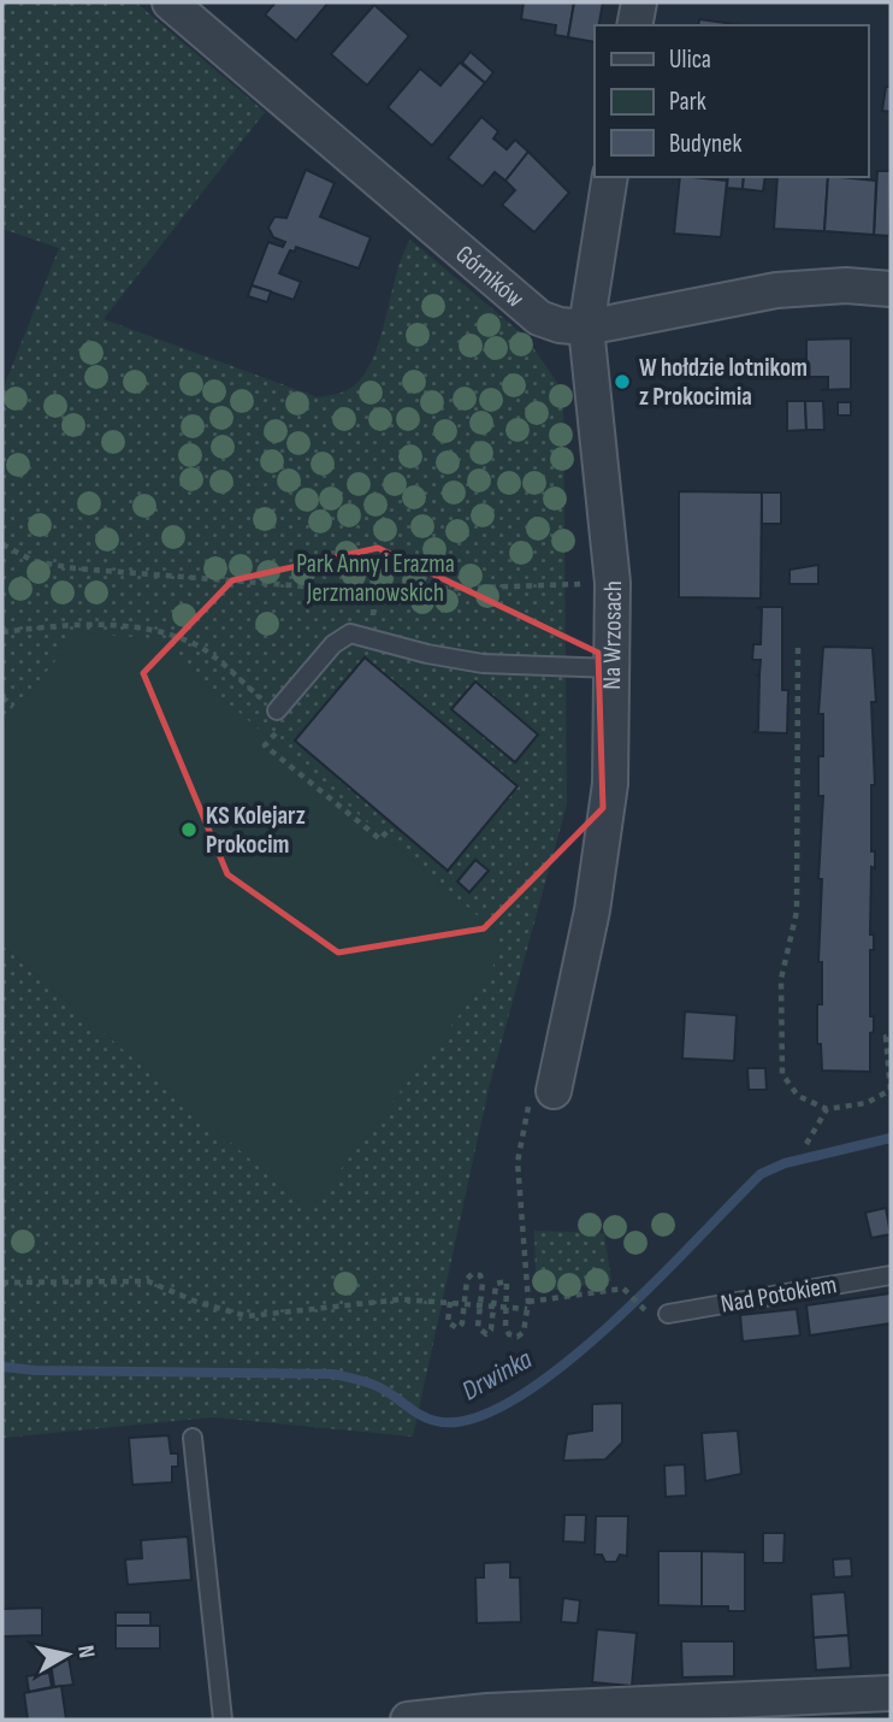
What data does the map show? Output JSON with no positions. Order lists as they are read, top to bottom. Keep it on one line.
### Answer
{"streets":{"street":["Górników","Na Wrzosach"],"lane":["Nad Potokiem"]},"crossings":[["Górników","Na Wrzosach"]],"water":["Drwinka"],"parks":["Park Anny i Erazma Jerzmanowskich"],"places":["W hołdzie lotnikom z Prokocimia","KS Kolejarz Prokocim"],"legend":["Ulica","Park","Budynek"],"north":"right"}
